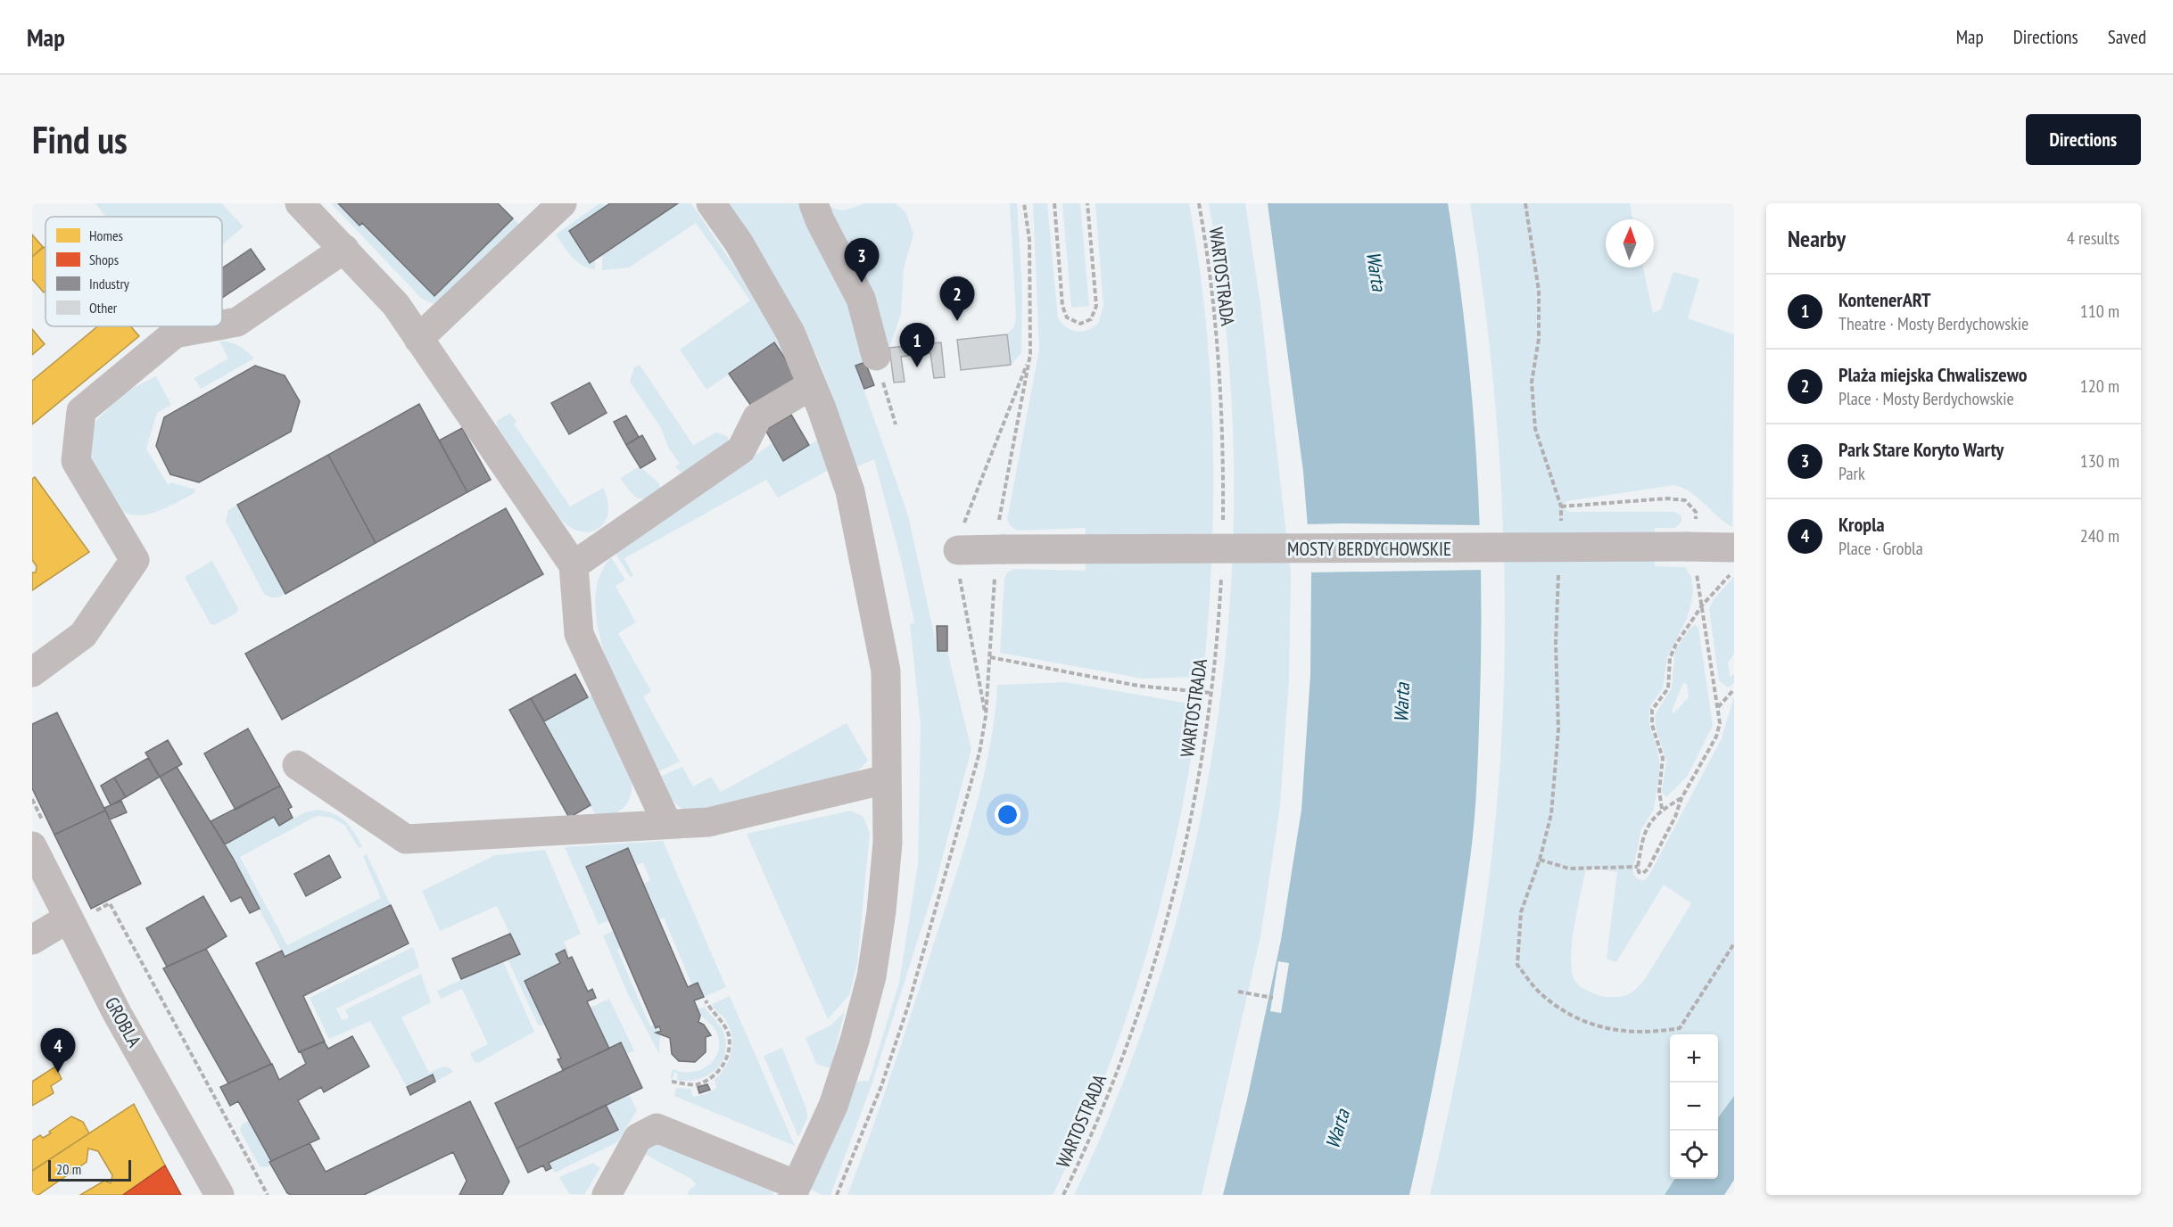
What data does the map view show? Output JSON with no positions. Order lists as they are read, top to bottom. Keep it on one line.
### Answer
{"streets":{"street":["MOSTY BERDYCHOWSKIE","GROBLA"],"path":["WARTOSTRADA"]},"water":["Warta"],"legend":["Homes","Shops","Industry","Other"],"scale_bar":"20 m","north":"top","page":{"header":"Map","nav":["Map","Directions","Saved"],"buttons":"Directions","title":"Find us","heading":["Nearby","4 results"],"pins":["3","2","1","4"],"list":[{"mark":"1","name":"KontenerART","note":"Theatre · Mosty Berdychowskie","value":"110 m"},{"mark":"2","name":"Plaża miejska Chwaliszewo","note":"Place · Mosty Berdychowskie","value":"120 m"},{"mark":"3","name":"Park Stare Koryto Warty","note":"Park","value":"130 m"},{"mark":"4","name":"Kropla","note":"Place · Grobla","value":"240 m"}],"map_buttons":["+","−"],"scale":"20 m"}}
